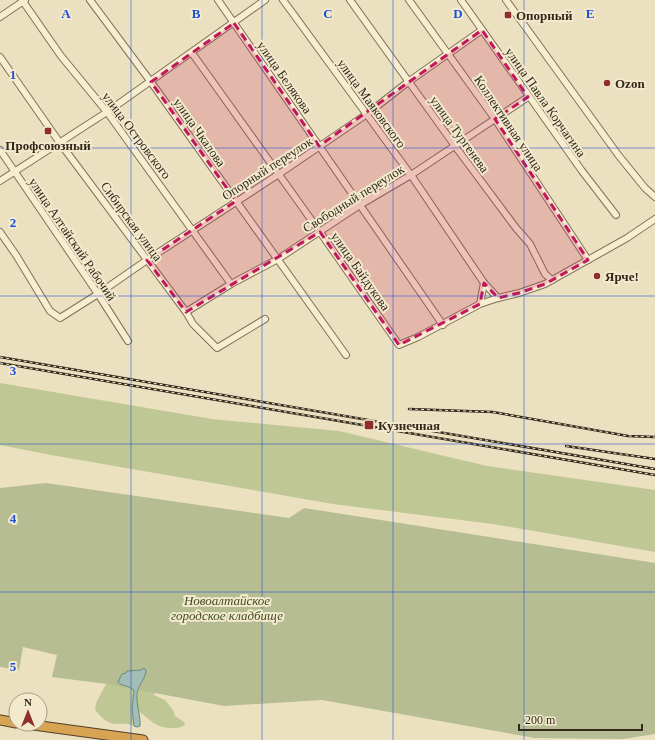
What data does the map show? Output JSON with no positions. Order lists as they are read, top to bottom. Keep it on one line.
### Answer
{"streets":{"street":["улица Белякова","улица Павла Корчагина","улица Маяковского","Коллективная улица","улица Чкалова","улица Тургенева","улица Островского","Опорный переулок","Свободный переулок","Сибирская улица","улица Алтайский Рабочий","улица Байдукова"]},"crossings":[["улица Белякова","Опорный переулок"],["улица Белякова","Свободный переулок"],["улица Белякова","улица Байдукова"],["улица Павла Корчагина","Опорный переулок"],["улица Павла Корчагина","Свободный переулок"],["улица Маяковского","Опорный переулок"],["улица Маяковского","Свободный переулок"],["Коллективная улица","Опорный переулок"],["Коллективная улица","Свободный переулок"],["улица Чкалова","Опорный переулок"],["улица Чкалова","Свободный переулок"],["улица Тургенева","Опорный переулок"],["улица Тургенева","Свободный переулок"],["улица Островского","Опорный переулок"],["улица Островского","Свободный переулок"],["Опорный переулок","Сибирская улица"],["Опорный переулок","улица Алтайский Рабочий"],["Опорный переулок","улица Байдукова"],["Свободный переулок","Сибирская улица"],["Свободный переулок","улица Байдукова"]],"parks":["Новоалтайское городское кладбище"],"places":{"transit":["Опорный","Профсоюзный","Кузнечная"],"other":["Ozon","Ярче!"]},"scale_bar":"200 m","north":"top","grid":{"columns":["A","B","C","D","E"],"rows":["1","2","3","4","5"]}}
